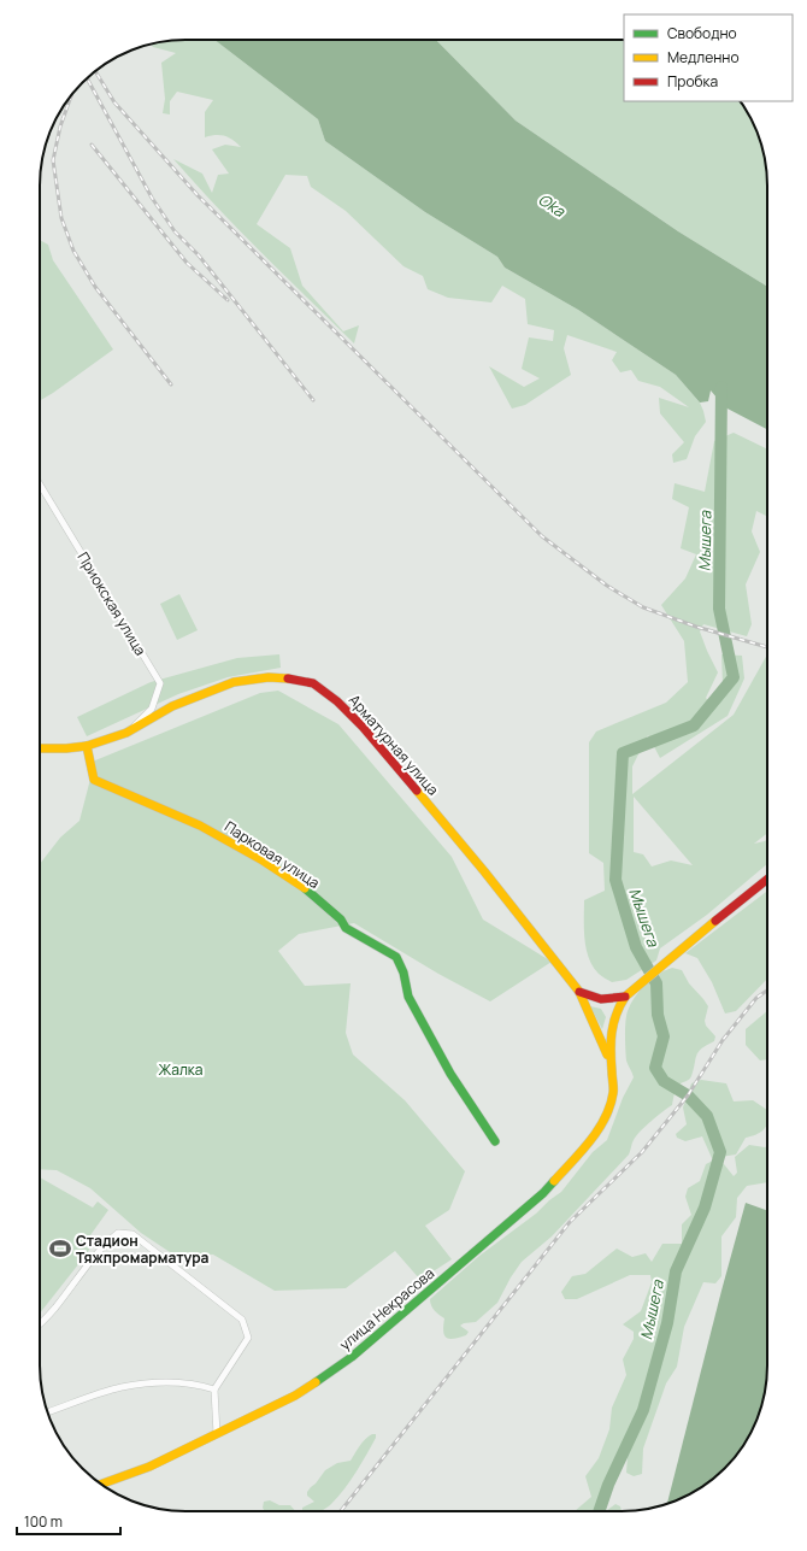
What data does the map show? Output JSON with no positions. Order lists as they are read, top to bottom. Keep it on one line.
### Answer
{"streets":{"street":["Приокская улица","Арматурная улица","Парковая улица","улица Некрасова"]},"crossings":[["Приокская улица","Арматурная улица"],["Арматурная улица","Парковая улица"],["Арматурная улица","улица Некрасова"]],"water":["Oka","Мышега"],"parks":["Жалка"],"places":{"sports":["Стадион Тяжпромарматура"]},"legend":["Свободно","Медленно","Пробка"],"scale_bar":"100 m"}
